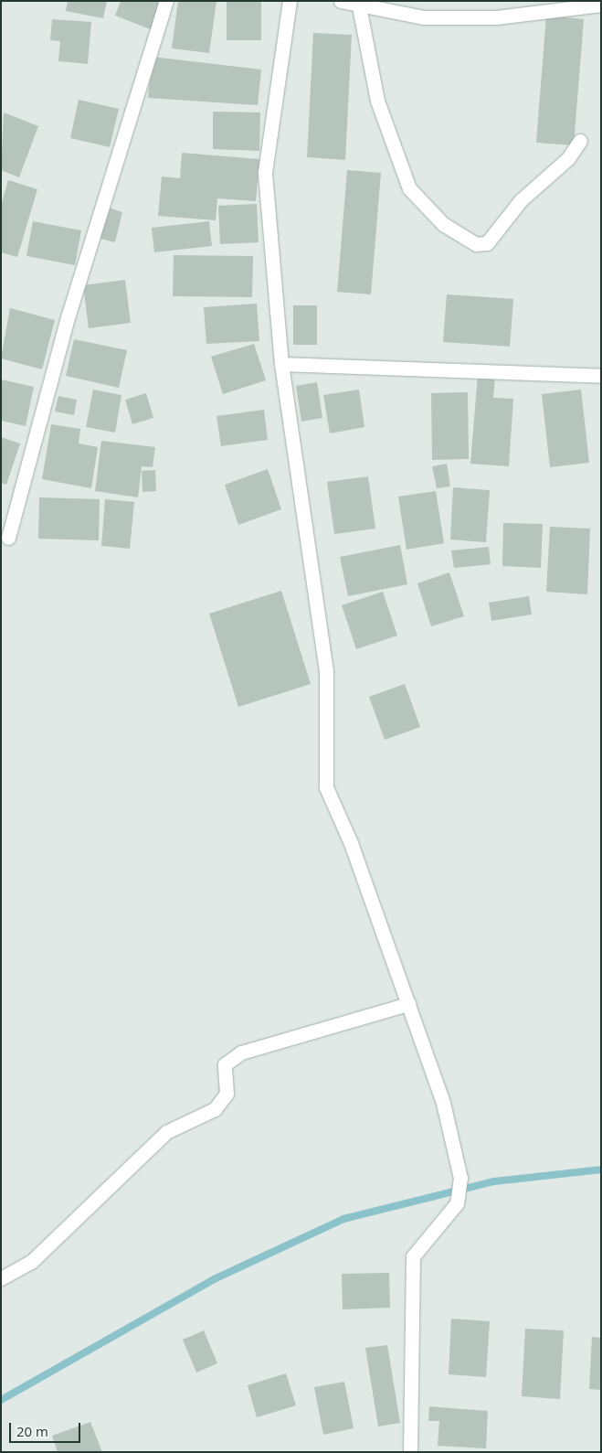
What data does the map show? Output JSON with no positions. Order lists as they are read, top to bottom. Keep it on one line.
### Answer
{"scale_bar":"20 m"}
